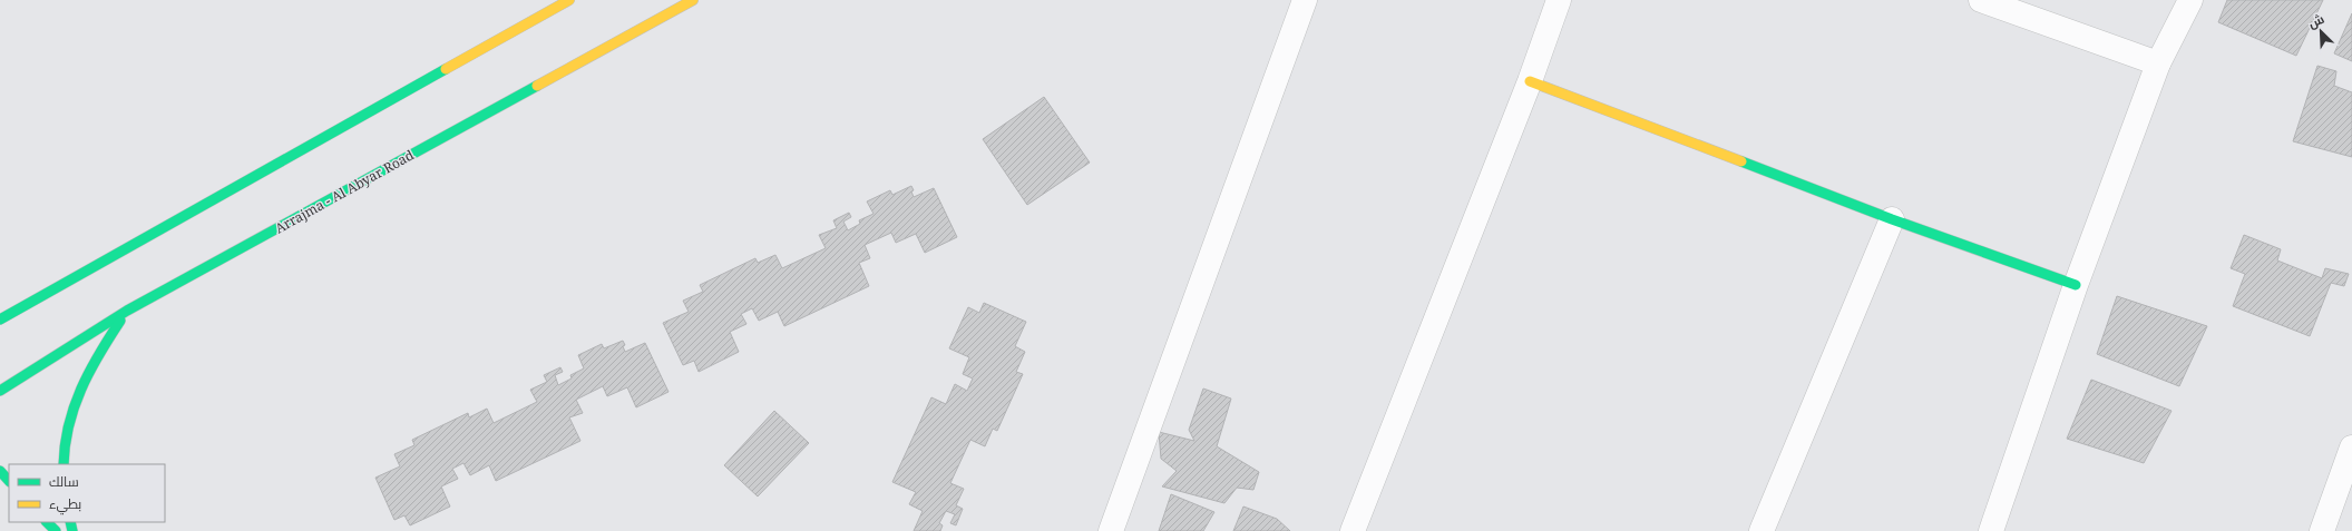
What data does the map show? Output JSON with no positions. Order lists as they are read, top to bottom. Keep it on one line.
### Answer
{"streets":{"main road":["Arrajma - Al Abyar Road"]},"legend":["سالك","بطيء"],"north":"top left"}
